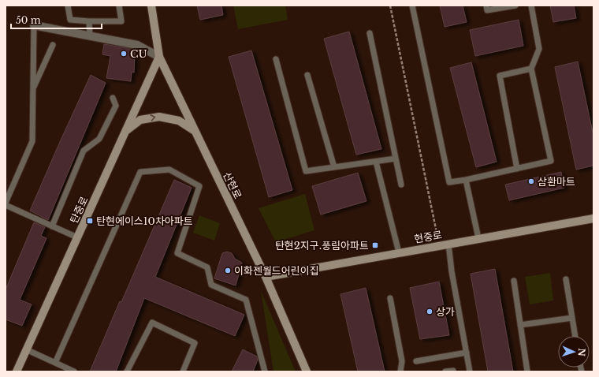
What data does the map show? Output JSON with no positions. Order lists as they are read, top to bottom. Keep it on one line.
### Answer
{"streets":{"main road":["산현로","탄중로","현중로"]},"crossings":[["산현로","탄중로"],["산현로","현중로"]],"places":{"other":["CU","삼환마트","이화젠월드어린이집","상가"],"transit":["탄현에이스10차아파트","탄현2지구.풍림아파트"]},"scale_bar":"50 m","north":"right"}
